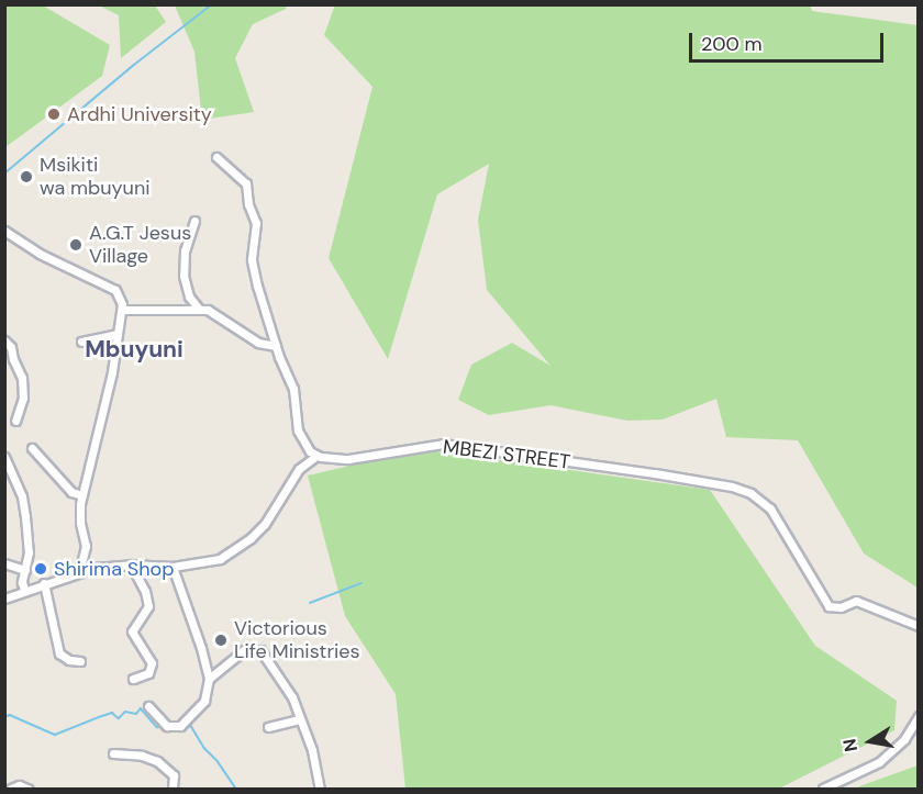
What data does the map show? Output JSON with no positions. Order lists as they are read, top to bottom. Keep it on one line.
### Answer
{"streets":{"street":["MBEZI STREET"]},"districts":["Mbuyuni"],"places":["Ardhi University","Msikiti wa mbuyuni","A.G.T Jesus Village","Shirima Shop","Victorious Life Ministries"],"scale_bar":"200 m","north":"left"}
